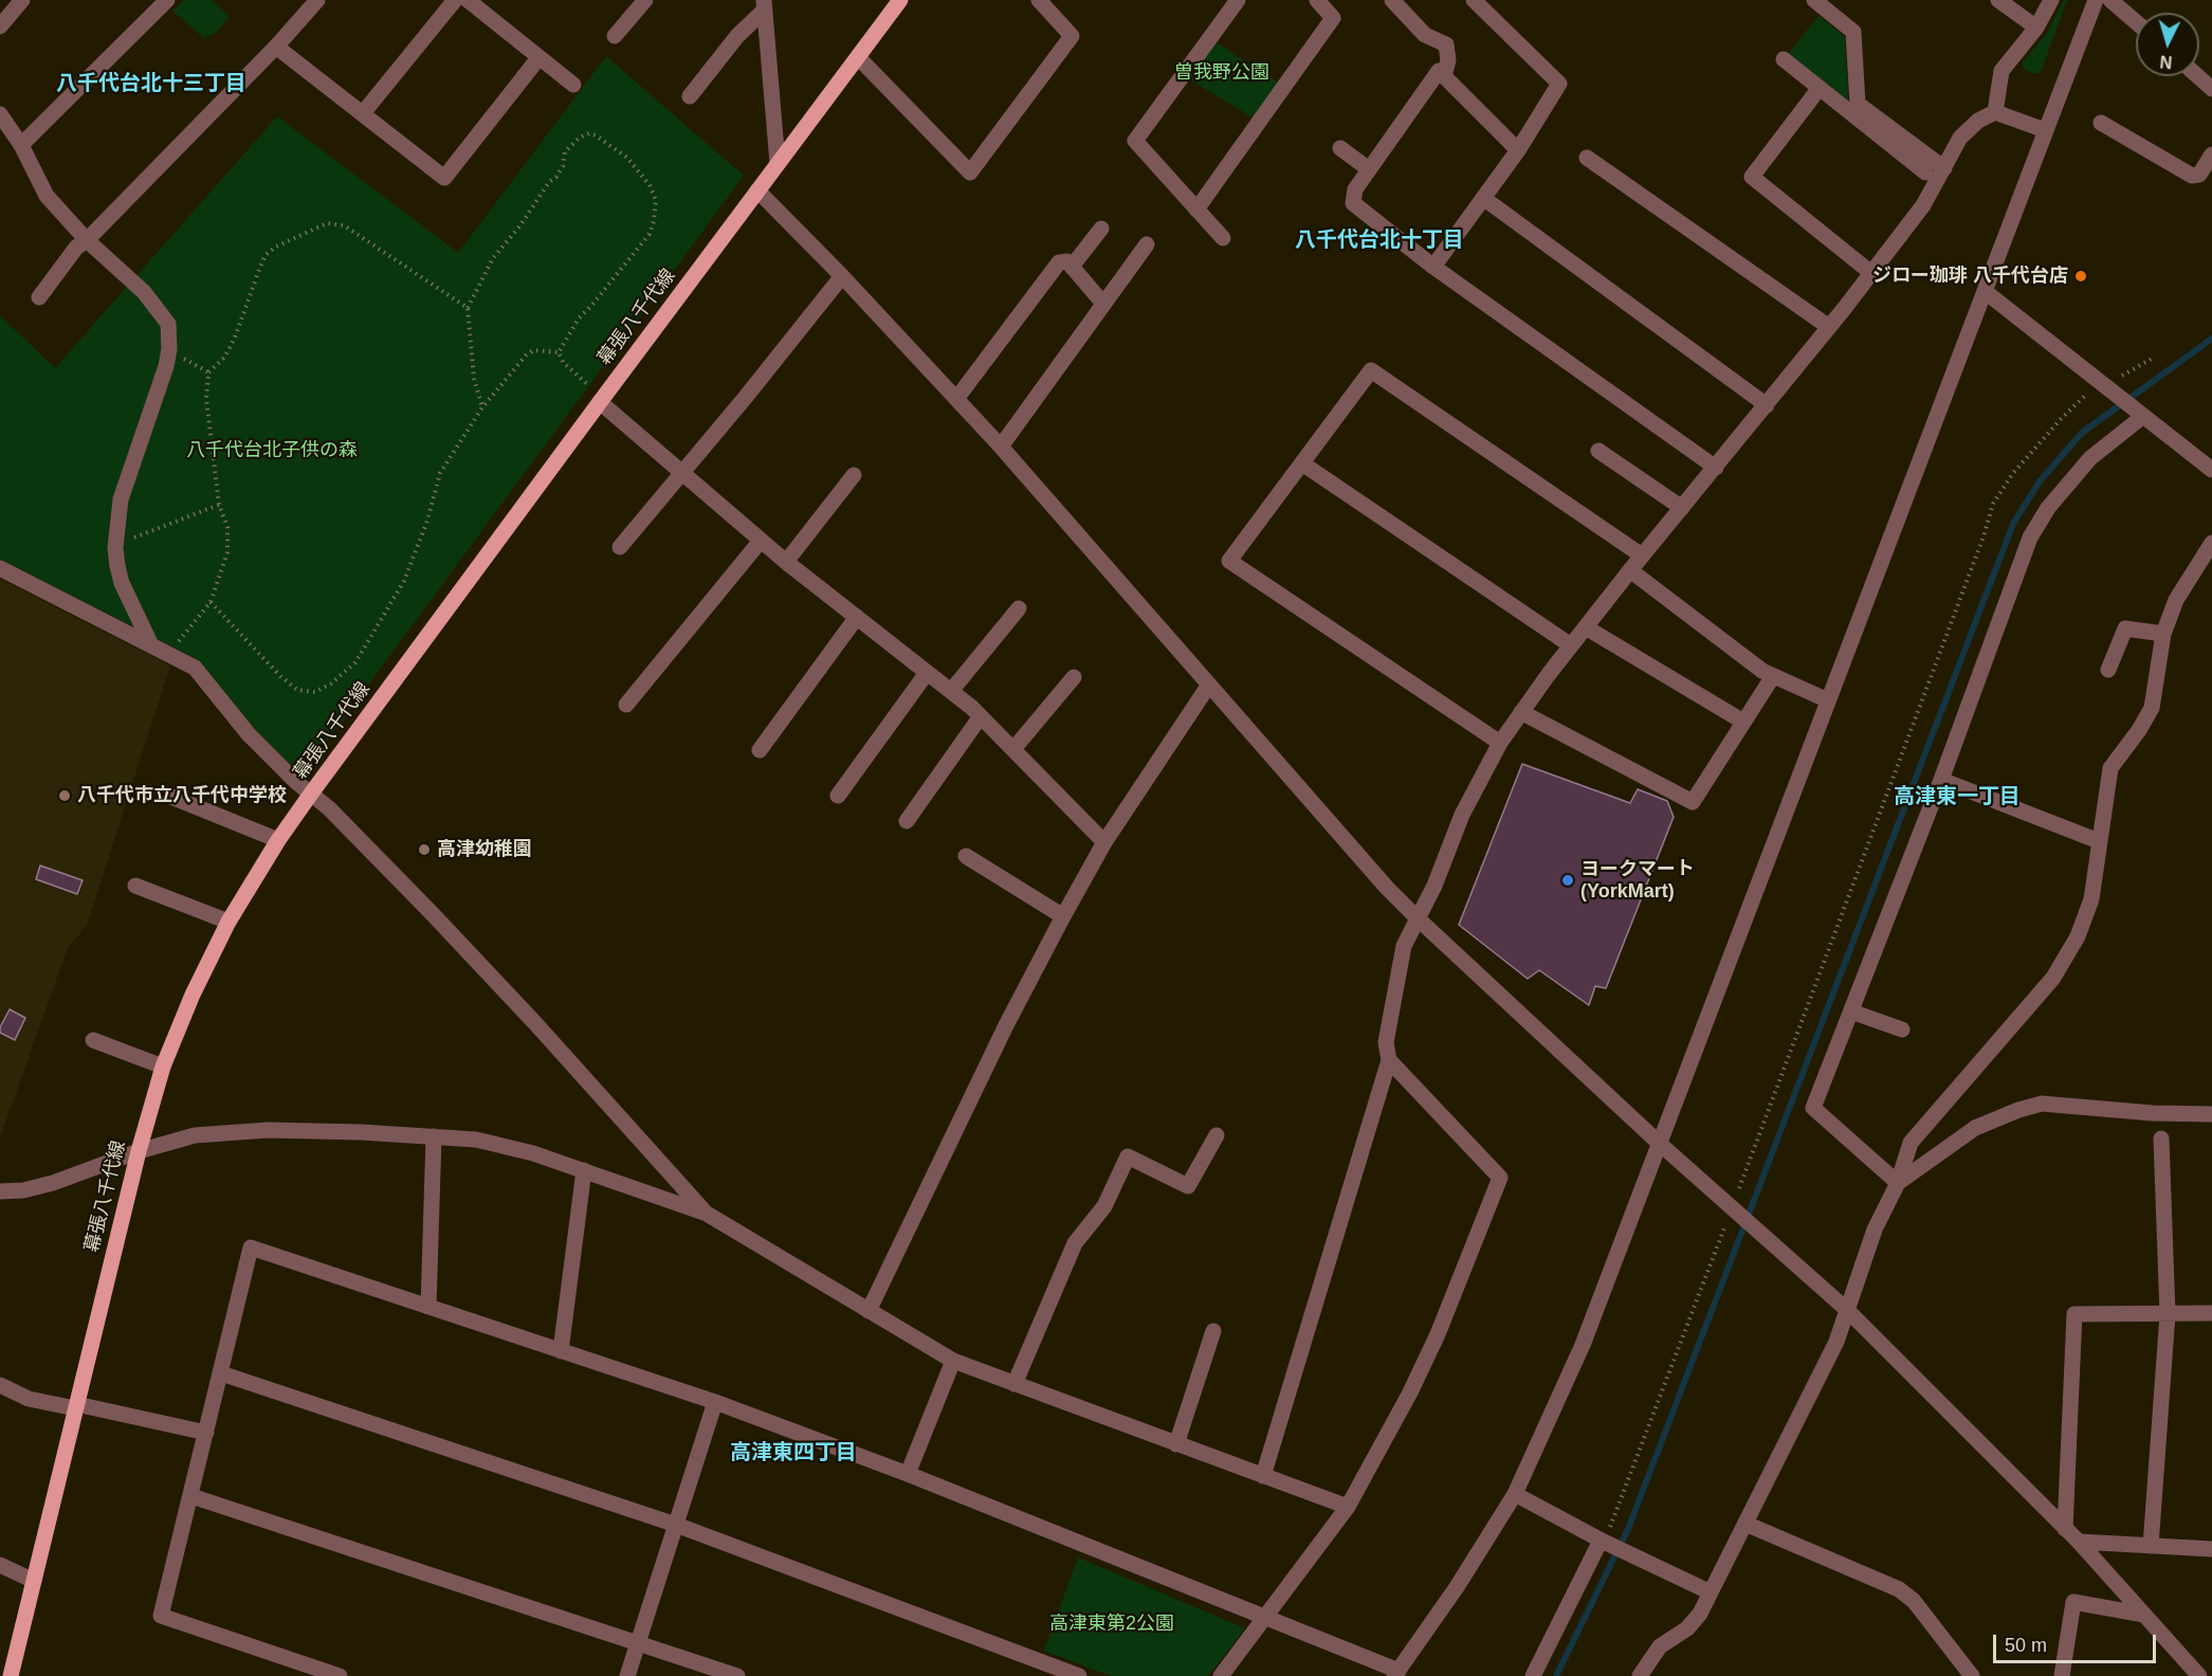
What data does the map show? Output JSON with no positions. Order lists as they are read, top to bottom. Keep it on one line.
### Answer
{"streets":{"main road":["幕張八千代線"]},"districts":["八千代台北十三丁目","八千代台北十丁目","高津東一丁目","高津東四丁目"],"parks":["曽我野公園","八千代台北子供の森","高津東第2公園"],"places":["ジロー珈琲 八千代台店","八千代市立八千代中学校","高津幼稚園","ヨークマート (YorkMart)"],"scale_bar":"50 m","north":"bottom"}
